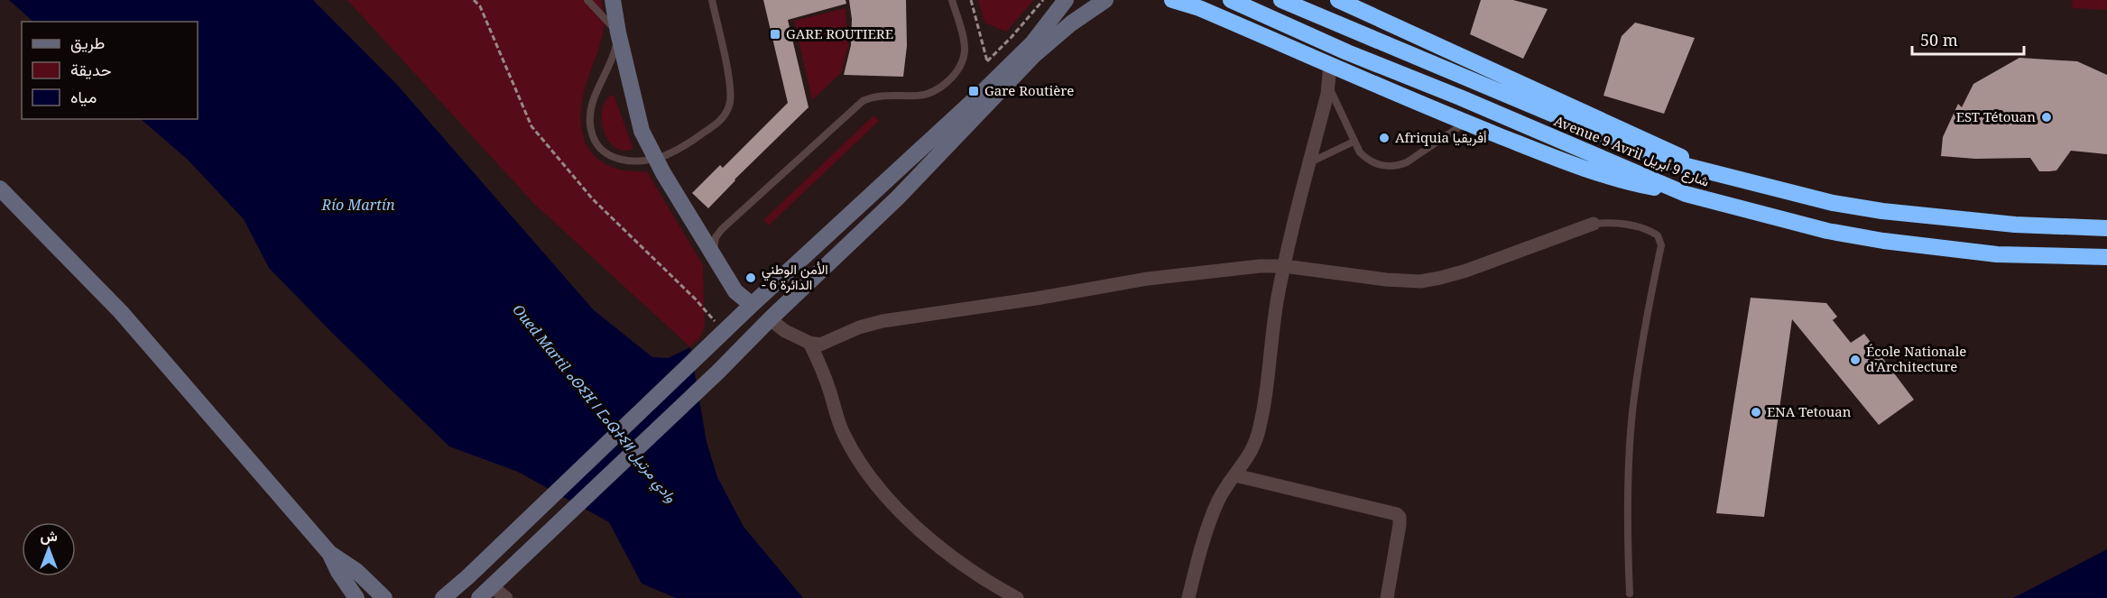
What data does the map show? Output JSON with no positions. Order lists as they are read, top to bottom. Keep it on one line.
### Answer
{"streets":{"highway":["Avenue 9 Avril شارع 9 أبريل"]},"water":["Río Martín","Oued Martil ⴰⵙⵉⴼ ⵏ ⵎⴰⵕⵜⵉⵍ وادي مرتيل"],"places":{"transit":["GARE ROUTIERE","Gare Routière"],"other":["EST Tétouan","Afriquia أفريقيا","الأمن الوطني - الدائرة 6","École Nationale d'Architecture","ENA Tetouan"]},"legend":["طريق","حديقة","مياه"],"scale_bar":"50 m","north":"top"}
